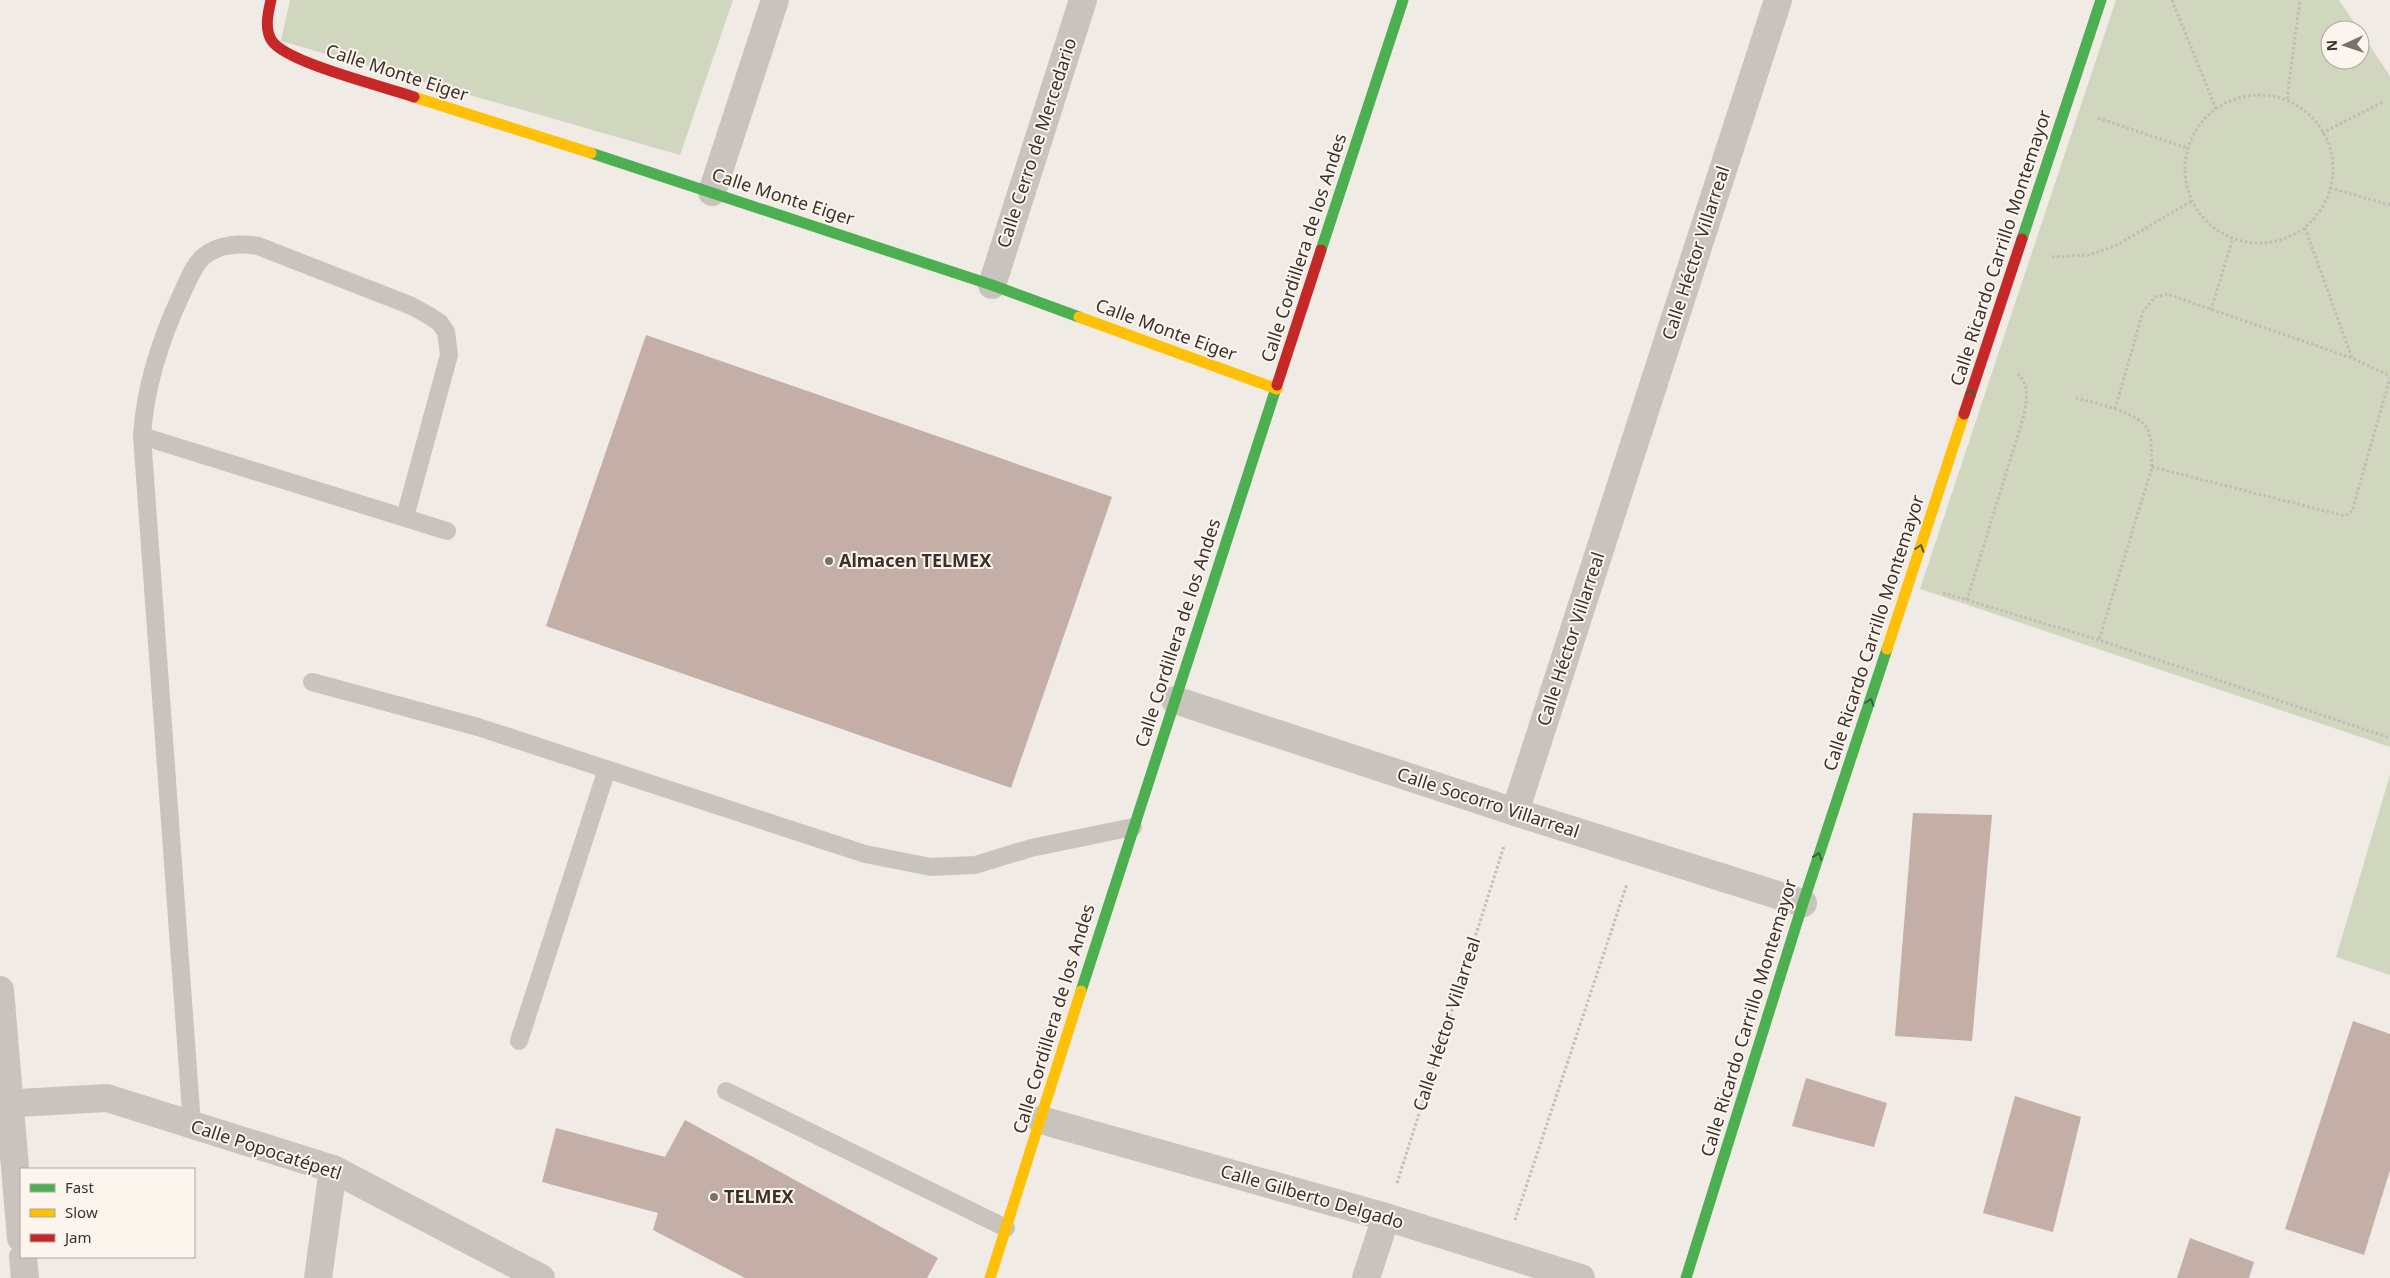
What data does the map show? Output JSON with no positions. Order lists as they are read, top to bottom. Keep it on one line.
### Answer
{"streets":{"street":["Calle Monte Eiger","Calle Cerro de Mercedario","Calle Cordillera de los Andes","Calle Ricardo Carrillo Montemayor","Calle Héctor Villarreal","Calle Socorro Villarreal","Calle Popocatépetl","Calle Gilberto Delgado"]},"crossings":[["Calle Monte Eiger","Calle Cerro de Mercedario"],["Calle Monte Eiger","Calle Cordillera de los Andes"],["Calle Cordillera de los Andes","Calle Socorro Villarreal"],["Calle Cordillera de los Andes","Calle Gilberto Delgado"],["Calle Ricardo Carrillo Montemayor","Calle Socorro Villarreal"],["Calle Héctor Villarreal","Calle Socorro Villarreal"],["Calle Héctor Villarreal","Calle Gilberto Delgado"]],"one_way":["Calle Ricardo Carrillo Montemayor"],"places":["Almacen TELMEX","TELMEX"],"legend":["Fast","Slow","Jam"],"north":"left"}
